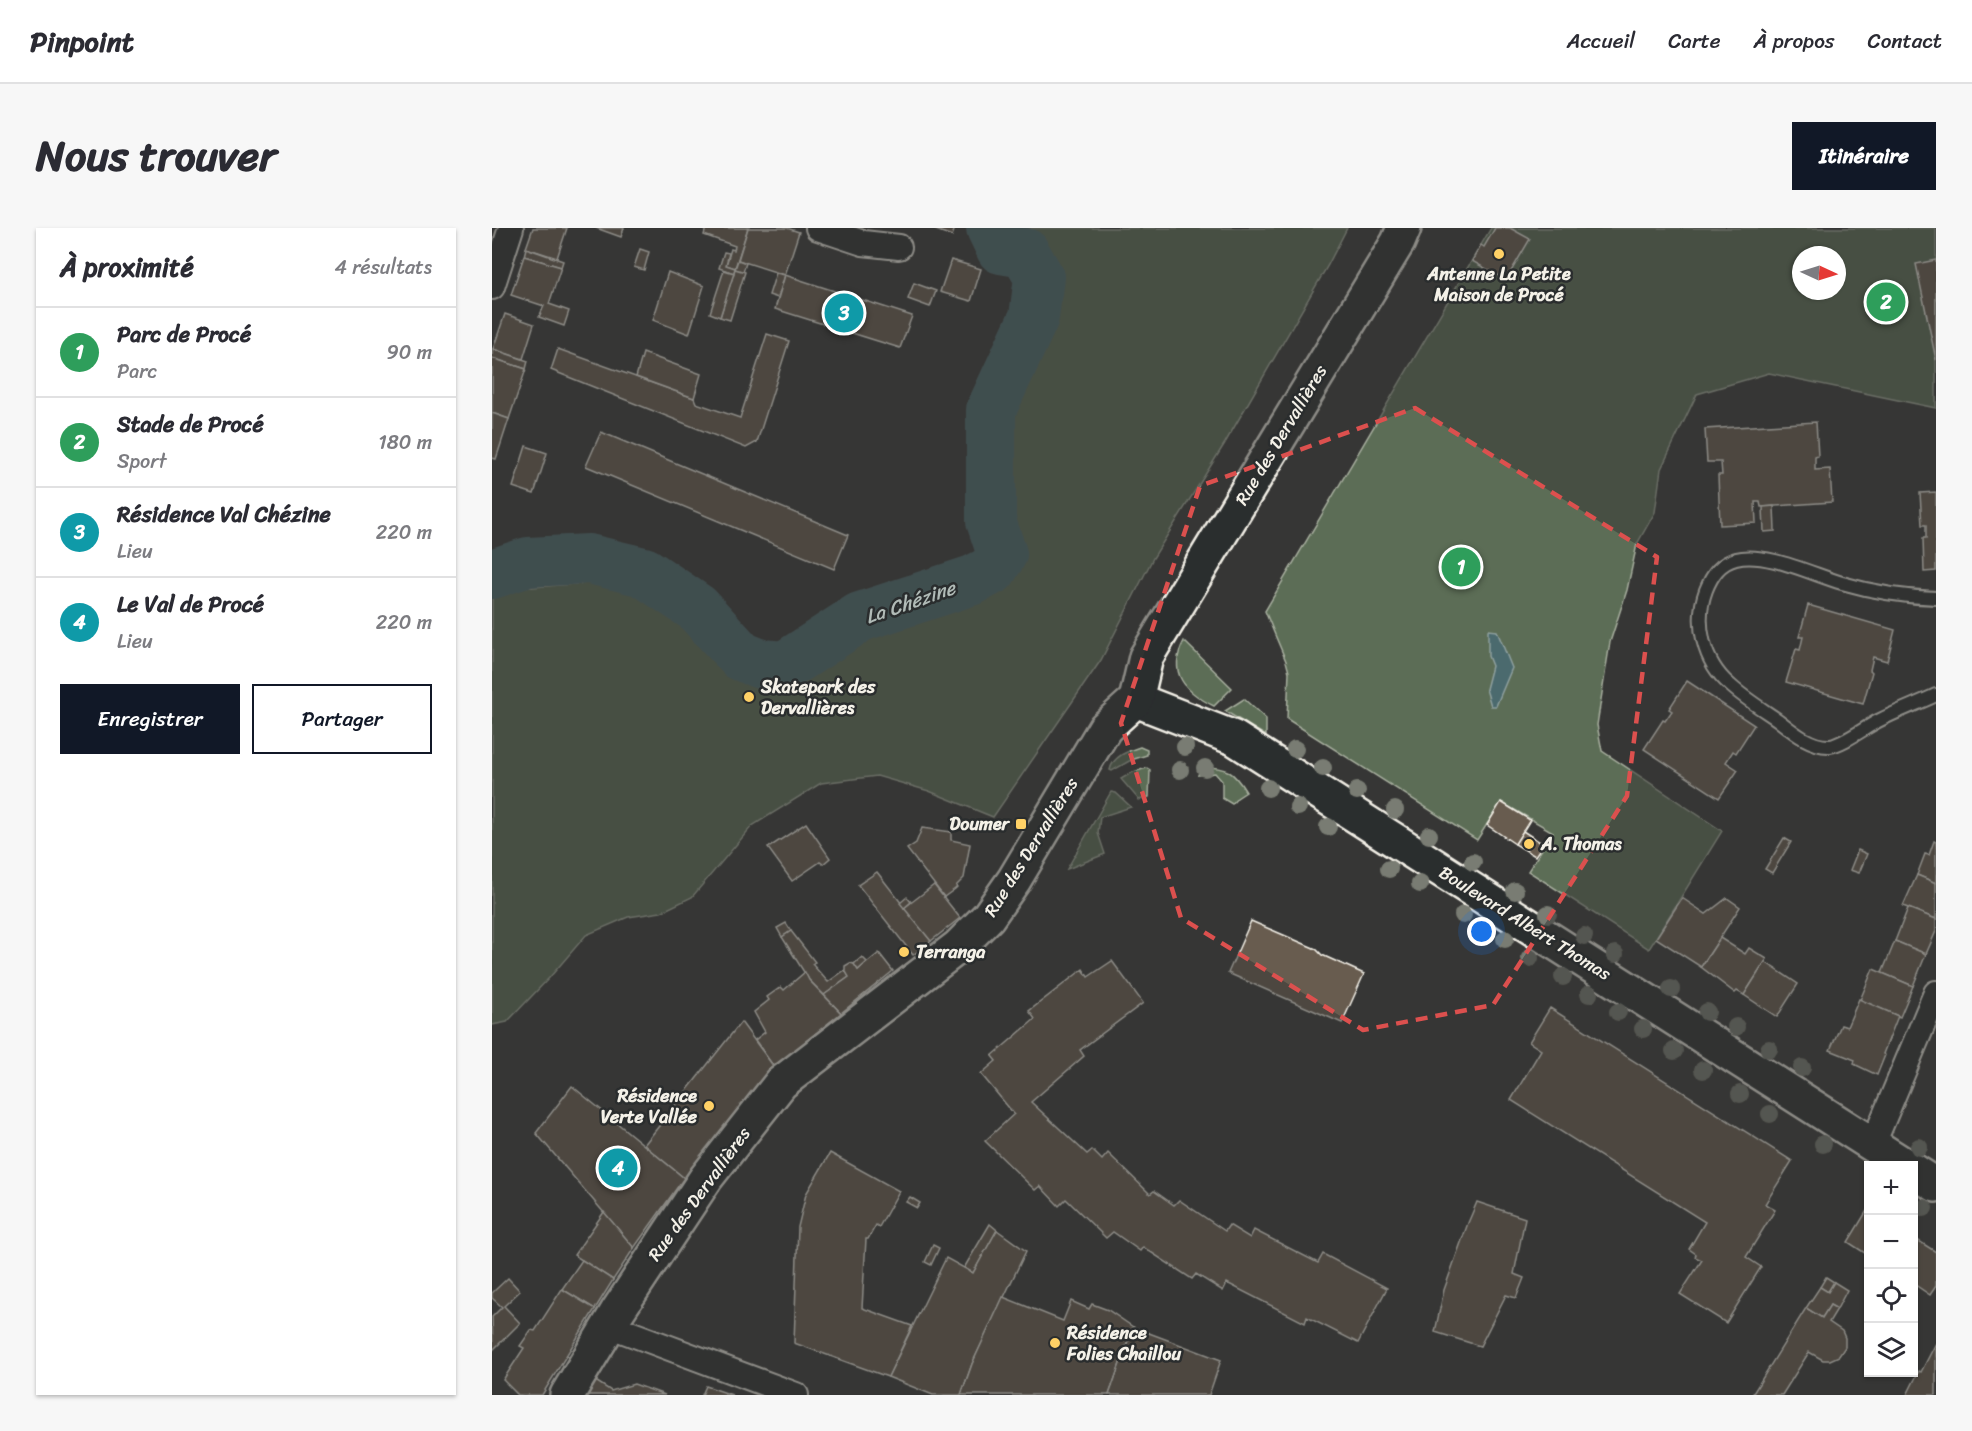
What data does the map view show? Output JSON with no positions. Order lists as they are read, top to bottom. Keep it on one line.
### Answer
{"streets":{"main road":["Rue des Dervallières","Boulevard Albert Thomas"]},"crossings":[["Rue des Dervallières","Boulevard Albert Thomas"]],"water":["La Chézine"],"places":{"other":["Antenne La Petite Maison de Procé","Skatepark des Dervallières","A. Thomas","Terranga","Résidence Verte Vallée","Résidence Folies Chaillou"],"transit":["Doumer"]},"north":"right","page":{"header":"Pinpoint","nav":["Accueil","Carte","À propos","Contact"],"title":"Nous trouver","buttons":["Itinéraire",["Enregistrer","Partager"]],"heading":["À proximité","4 résultats"],"pins":["2","3","1","4"],"list":[{"mark":"1","name":"Parc de Procé","note":"Parc","value":"90 m"},{"mark":"2","name":"Stade de Procé","note":"Sport","value":"180 m"},{"mark":"3","name":"Résidence Val Chézine","note":"Lieu","value":"220 m"},{"mark":"4","name":"Le Val de Procé","note":"Lieu","value":"220 m"}],"map_buttons":["+","−"]}}
